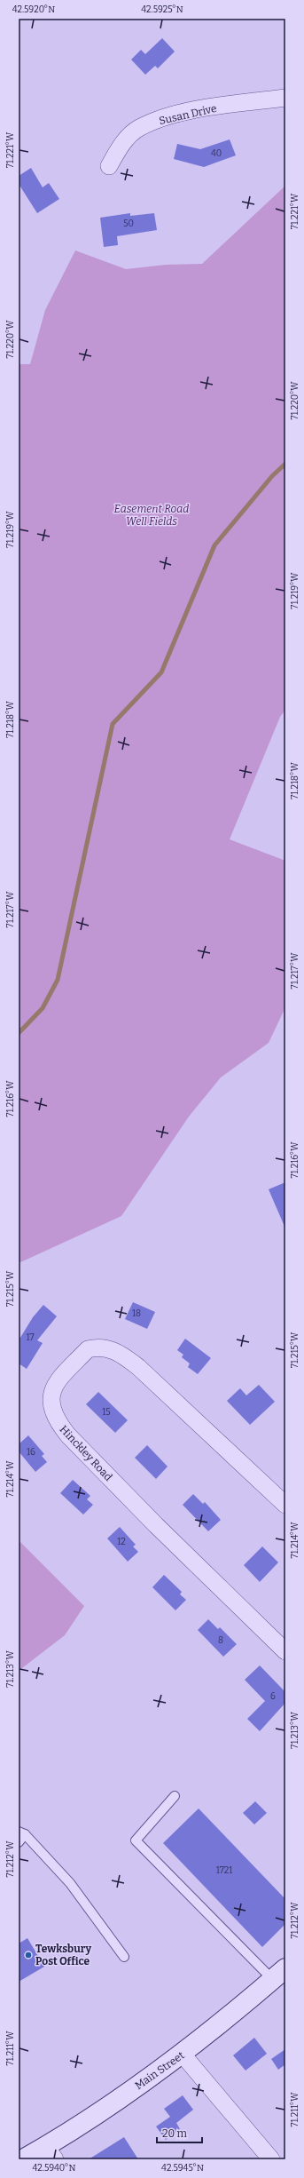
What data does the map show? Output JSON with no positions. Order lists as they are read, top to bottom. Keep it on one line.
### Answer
{"streets":{"main road":["Main Street"],"street":["Susan Drive","Hinckley Road"]},"parks":["Easement Road Well Fields"],"places":["Tewksbury Post Office"],"house_numbers":["40","50","18","17","15","16","12","8","6","1721"],"scale_bar":"20 m","coordinates":["42.5920°N","42.5925°N","71.221°W","71.220°W","71.219°W","71.218°W","71.217°W","71.216°W","71.215°W","71.214°W","71.213°W","71.212°W","71.211°W","42.5940°N","42.5945°N"]}
